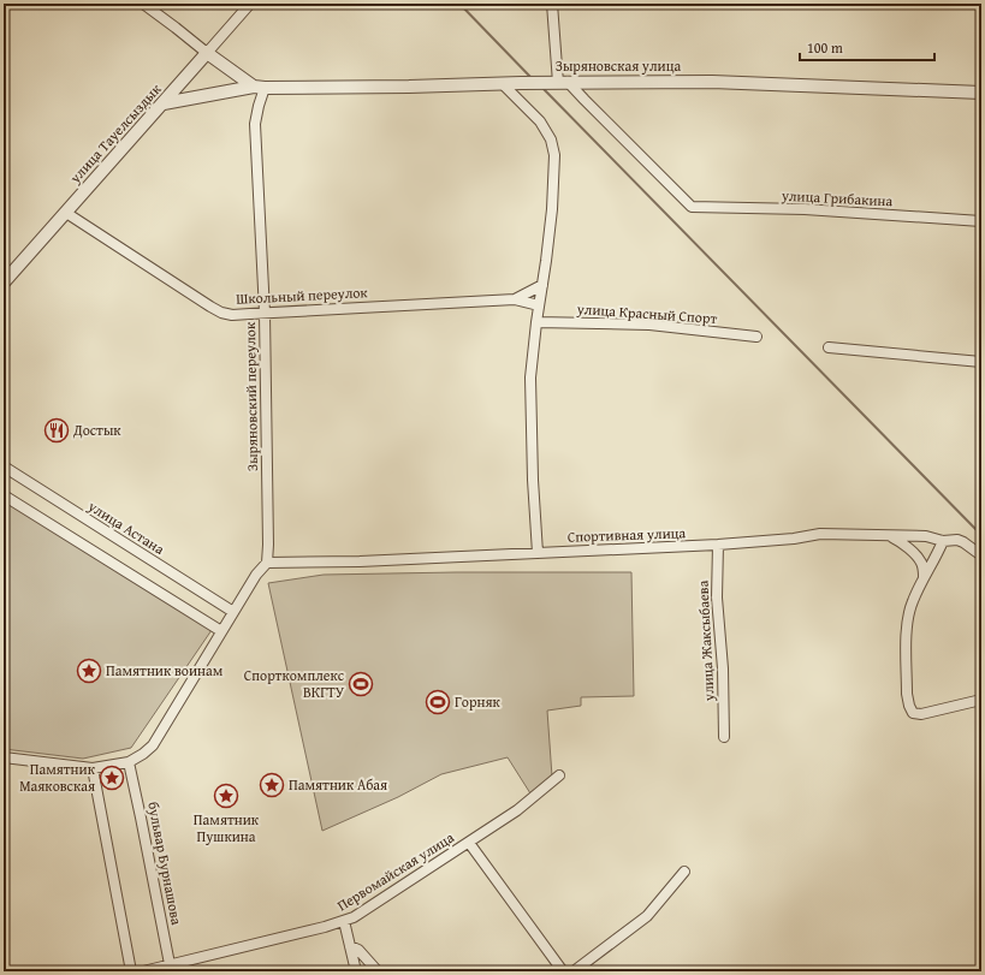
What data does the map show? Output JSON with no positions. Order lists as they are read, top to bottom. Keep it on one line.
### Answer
{"streets":{"street":["Зыряновская улица","улица Тауелсыздык","улица Грибакина","Школьный переулок","улица Красный Спорт","Зыряновский переулок","улица Астана","Спортивная улица","улица Жаксыбаева","бульвар Бурнашова","Первомайская улица"]},"crossings":[["Зыряновская улица","улица Тауелсыздык"],["Зыряновская улица","улица Грибакина"],["Зыряновская улица","Зыряновский переулок"],["улица Тауелсыздык","Школьный переулок"],["Школьный переулок","Зыряновский переулок"],["Зыряновский переулок","Спортивная улица"],["Спортивная улица","улица Жаксыбаева"],["бульвар Бурнашова","Первомайская улица"]],"places":{"restaurant":["Достык"],"place":["Памятник воинам","Памятник Маяковская","Памятник Абая","Памятник Пушкина"],"sports":["Спорткомплекс ВКГТУ","Горняк"]},"scale_bar":"100 m"}
